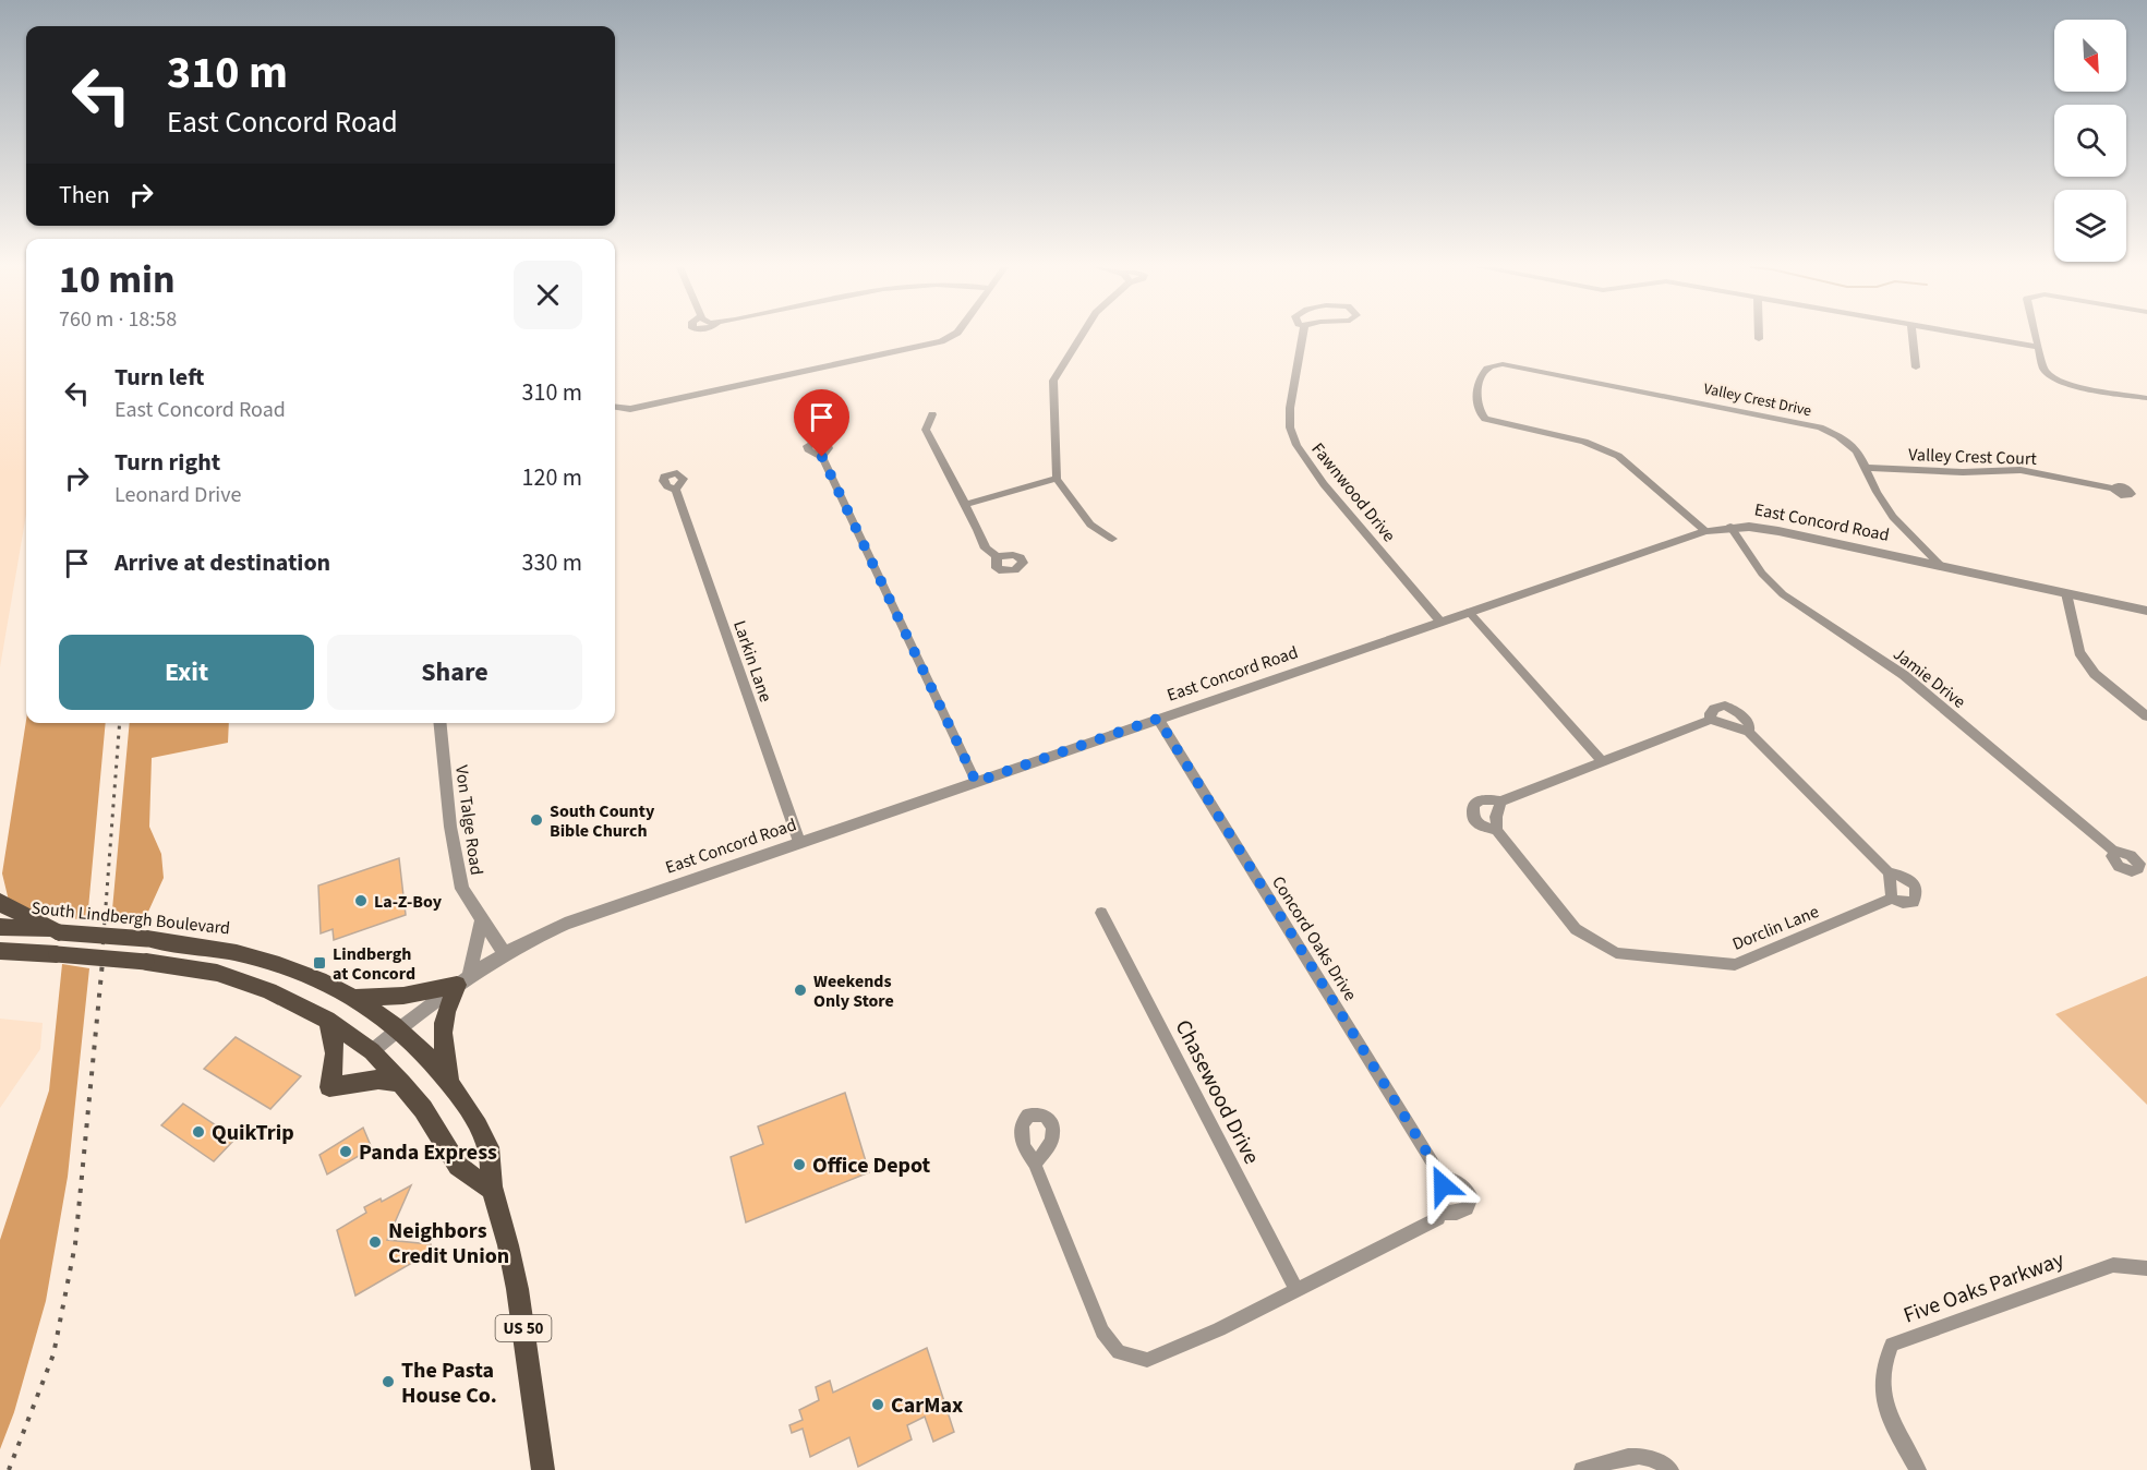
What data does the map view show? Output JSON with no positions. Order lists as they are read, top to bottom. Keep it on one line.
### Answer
{"streets":{"main road":["South Lindbergh Boulevard","US 50"],"street":["Valley Crest Drive","Valley Crest Court","Fawnwood Drive","East Concord Road","Larkin Lane","Jamie Drive","Von Talge Road","Dorclin Lane","Concord Oaks Drive","Chasewood Drive","Five Oaks Parkway"]},"crossings":[["Valley Crest Drive","Valley Crest Court"],["Valley Crest Drive","East Concord Road"],["Fawnwood Drive","East Concord Road"],["East Concord Road","Larkin Lane"],["East Concord Road","Jamie Drive"],["East Concord Road","Von Talge Road"],["East Concord Road","South Lindbergh Boulevard"],["East Concord Road","Concord Oaks Drive"]],"places":{"other":["South County Bible Church","La-Z-Boy","Weekends Only Store","QuikTrip","Panda Express","Office Depot","Neighbors Credit Union","The Pasta House Co.","CarMax"],"transit":["Lindbergh at Concord"]},"north":"bottom right","page":{"turn":["310 m","East Concord Road"],"then":"Then","heading":["10 min","760 m · 18:58"],"list":[{"name":"Turn left","note":"East Concord Road","value":"310 m"},{"name":"Turn right","note":"Leonard Drive","value":"120 m"},{"name":"Arrive at destination","value":"330 m"}],"buttons":["Exit","Share"]}}
